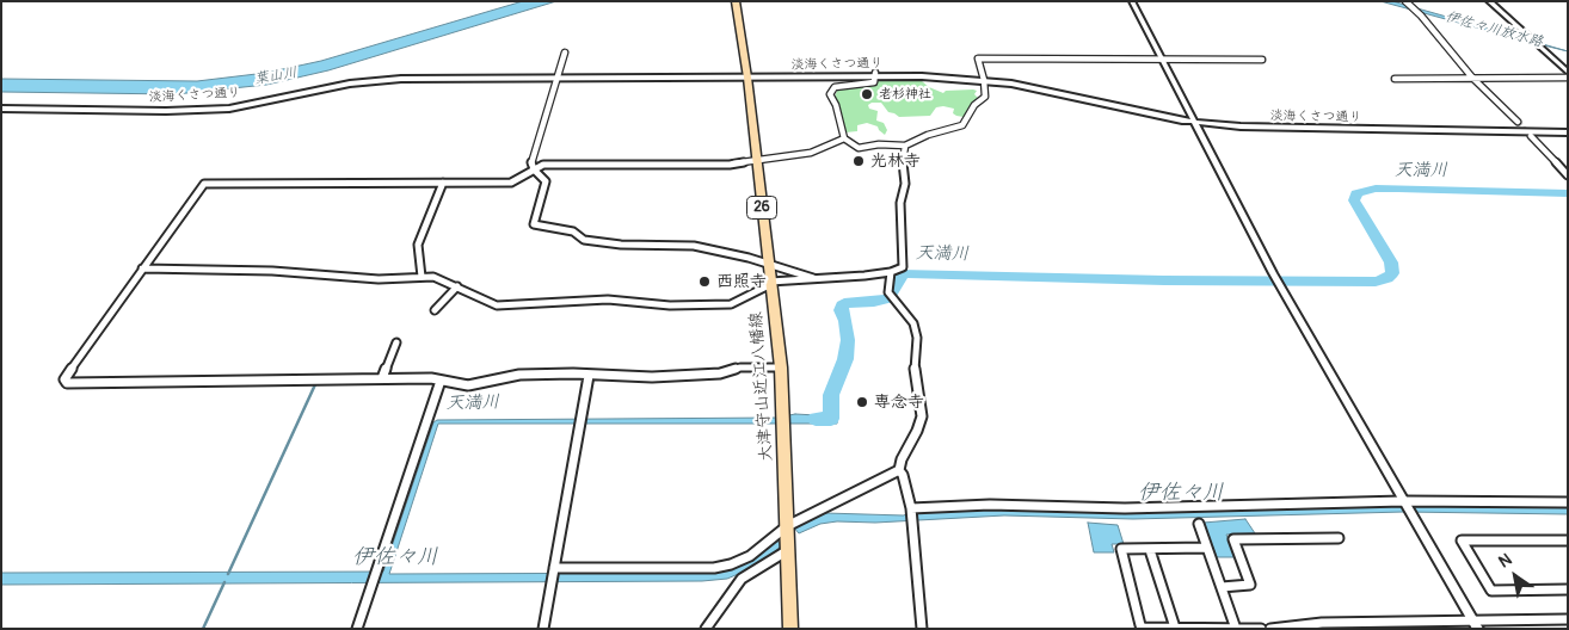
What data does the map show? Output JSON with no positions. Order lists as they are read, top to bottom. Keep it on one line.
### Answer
{"streets":{"main road":["26","大津守山近江八幡線"],"street":["淡海くさつ通り"]},"crossings":[["淡海くさつ通り","大津守山近江八幡線"]],"water":["伊佐々川放水路","葉山川","天満川","伊佐々川"],"places":["老杉神社","光林寺","西照寺","専念寺"],"north":"top left"}
